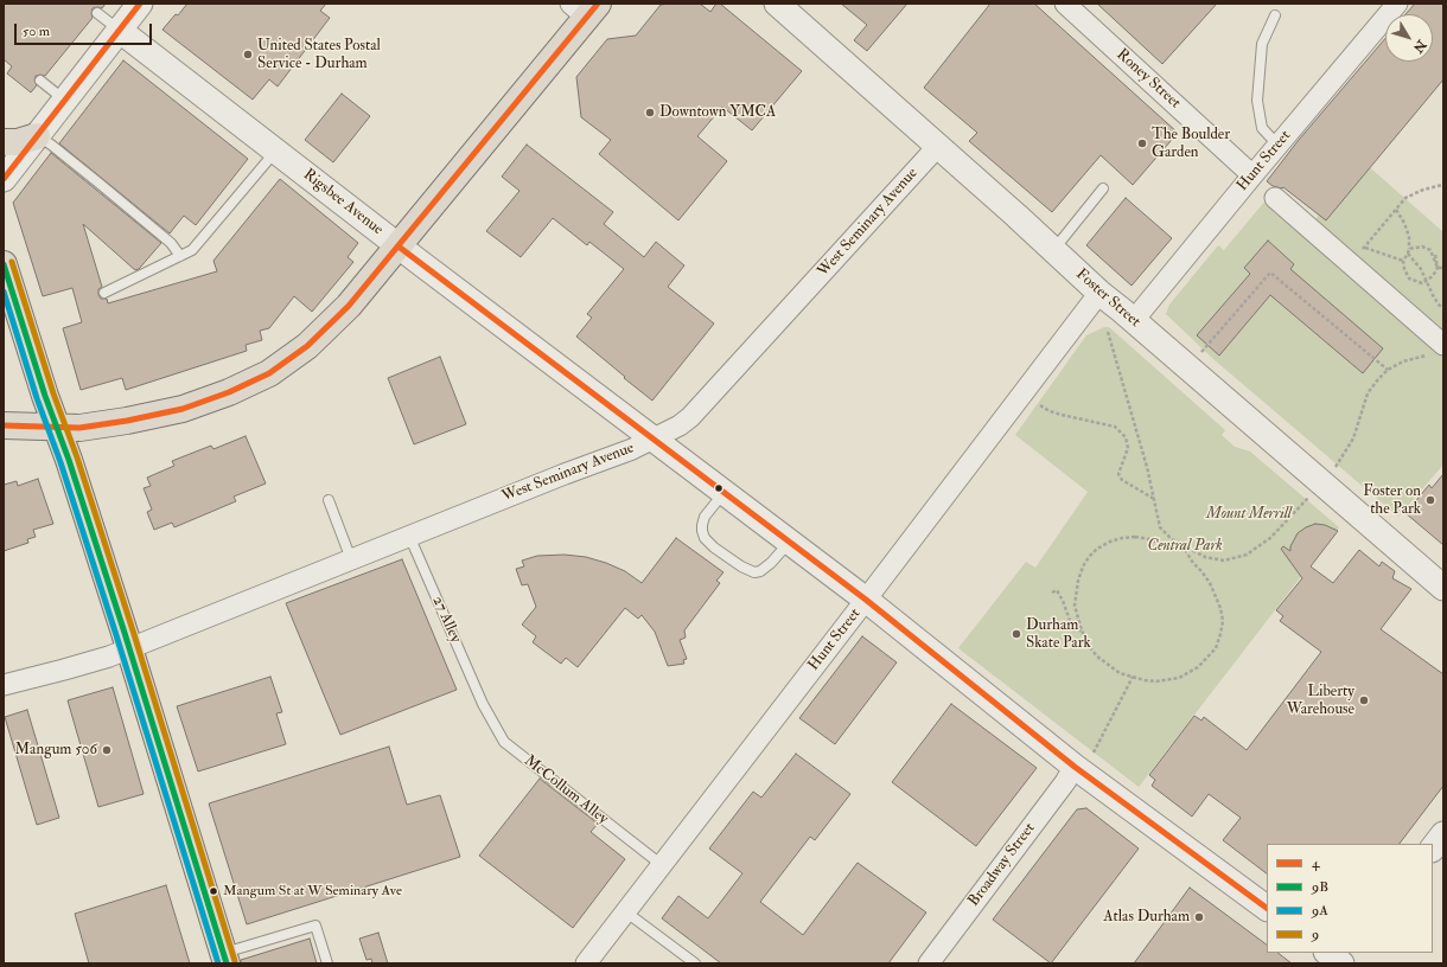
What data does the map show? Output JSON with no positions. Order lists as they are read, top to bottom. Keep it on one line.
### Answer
{"streets":{"street":["Roney Street","Hunt Street","Rigsbee Avenue","West Seminary Avenue","Foster Street","Broadway Street"],"lane":["27 Alley","McCollum Alley"]},"crossings":[["Roney Street","Hunt Street"],["Hunt Street","Rigsbee Avenue"],["Hunt Street","Foster Street"],["Hunt Street","McCollum Alley"],["Rigsbee Avenue","West Seminary Avenue"],["Rigsbee Avenue","Broadway Street"],["West Seminary Avenue","Foster Street"],["West Seminary Avenue","27 Alley"],["27 Alley","McCollum Alley"]],"parks":["Mount Merrill","Central Park"],"places":["United States Postal Service - Durham","Downtown YMCA","The Boulder Garden","Foster on the Park","Durham Skate Park","Liberty Warehouse","Mangum 506","Mangum St at W Seminary Ave","Atlas Durham"],"lines":["transit line 4","transit line 9","transit line 9B","transit line 9A"],"legend":["4","9B","9A","9"],"scale_bar":"50 m","north":"bottom right"}
